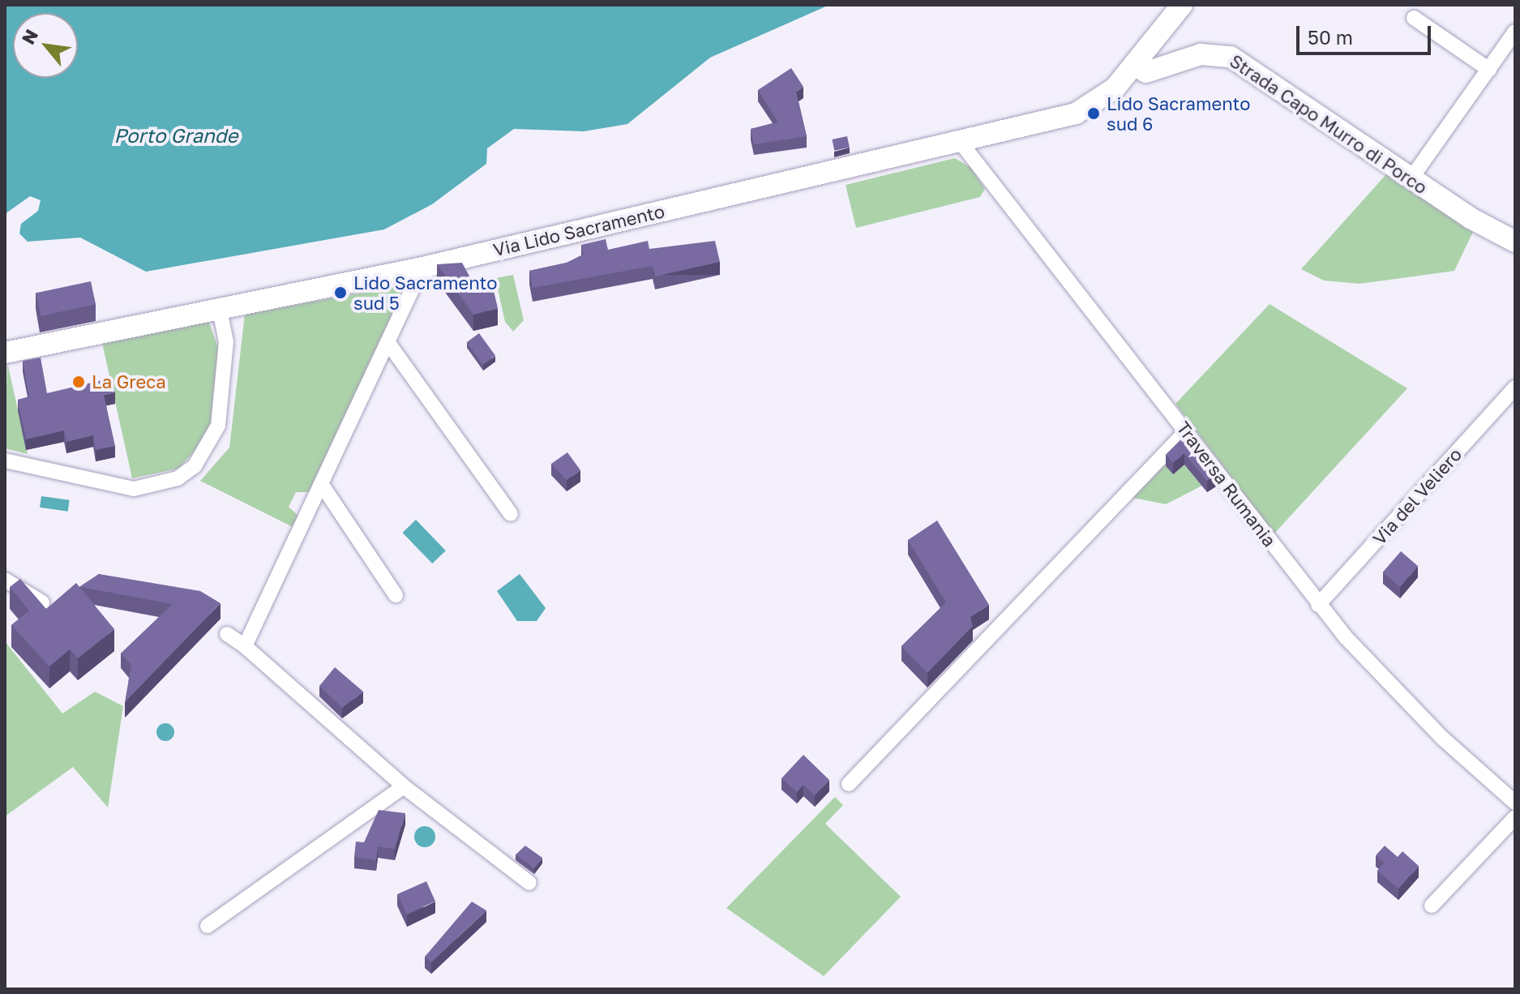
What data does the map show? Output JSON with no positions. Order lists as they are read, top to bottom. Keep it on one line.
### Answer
{"streets":{"street":["Strada Capo Murro di Porco","Via Lido Sacramento","Traversa Rumania","Via del Veliero"]},"crossings":[["Strada Capo Murro di Porco","Via Lido Sacramento"],["Via Lido Sacramento","Traversa Rumania"],["Traversa Rumania","Via del Veliero"]],"water":["Porto Grande"],"places":["Lido Sacramento sud 6","Lido Sacramento sud 5","La Greca"],"scale_bar":"50 m","north":"top left"}
